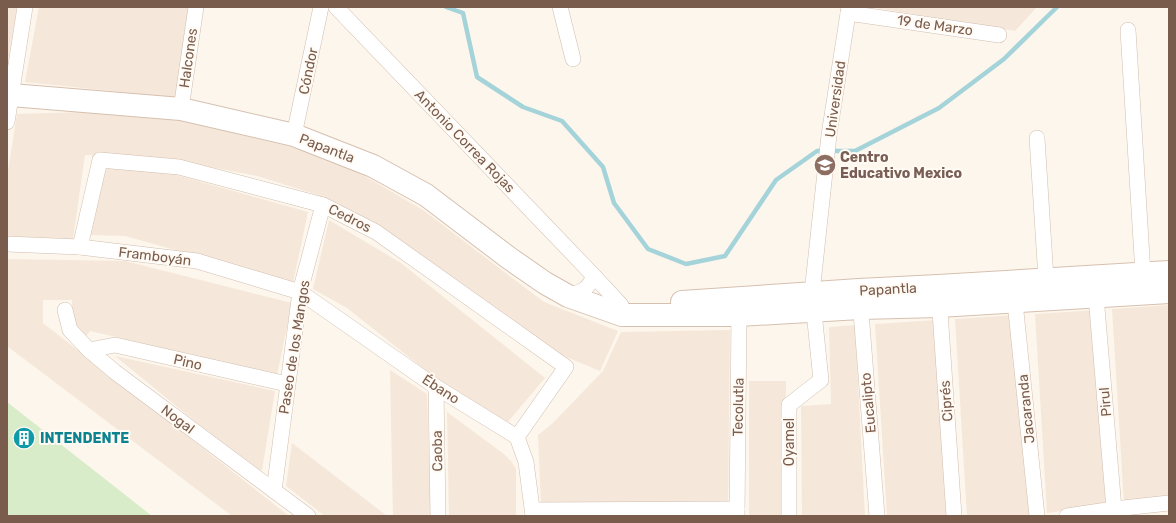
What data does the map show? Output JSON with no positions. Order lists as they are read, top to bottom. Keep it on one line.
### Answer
{"streets":{"street":["19 de Marzo","Halcones","Cóndor","Universidad","Antonio Correa Rojas","Papantla","Cedros","Framboyán","Paseo de los Mangos","Pino","Ébano","Ciprés","Pirul","Eucalipto","Tecolutla","Jacaranda","Nogal","Oyamel","Caoba"]},"crossings":[["19 de Marzo","Universidad"],["Halcones","Papantla"],["Cóndor","Papantla"],["Universidad","Papantla"],["Universidad","Oyamel"],["Antonio Correa Rojas","Papantla"],["Papantla","Ciprés"],["Papantla","Pirul"],["Papantla","Eucalipto"],["Papantla","Tecolutla"],["Papantla","Jacaranda"],["Papantla","Oyamel"],["Cedros","Framboyán"],["Cedros","Paseo de los Mangos"],["Cedros","Ébano"],["Framboyán","Paseo de los Mangos"],["Framboyán","Ébano"],["Paseo de los Mangos","Pino"],["Paseo de los Mangos","Ébano"],["Paseo de los Mangos","Nogal"],["Pino","Nogal"],["Ébano","Caoba"]],"places":{"school or university":["Centro Educativo Mexico"],"building":["INTENDENTE"]}}
